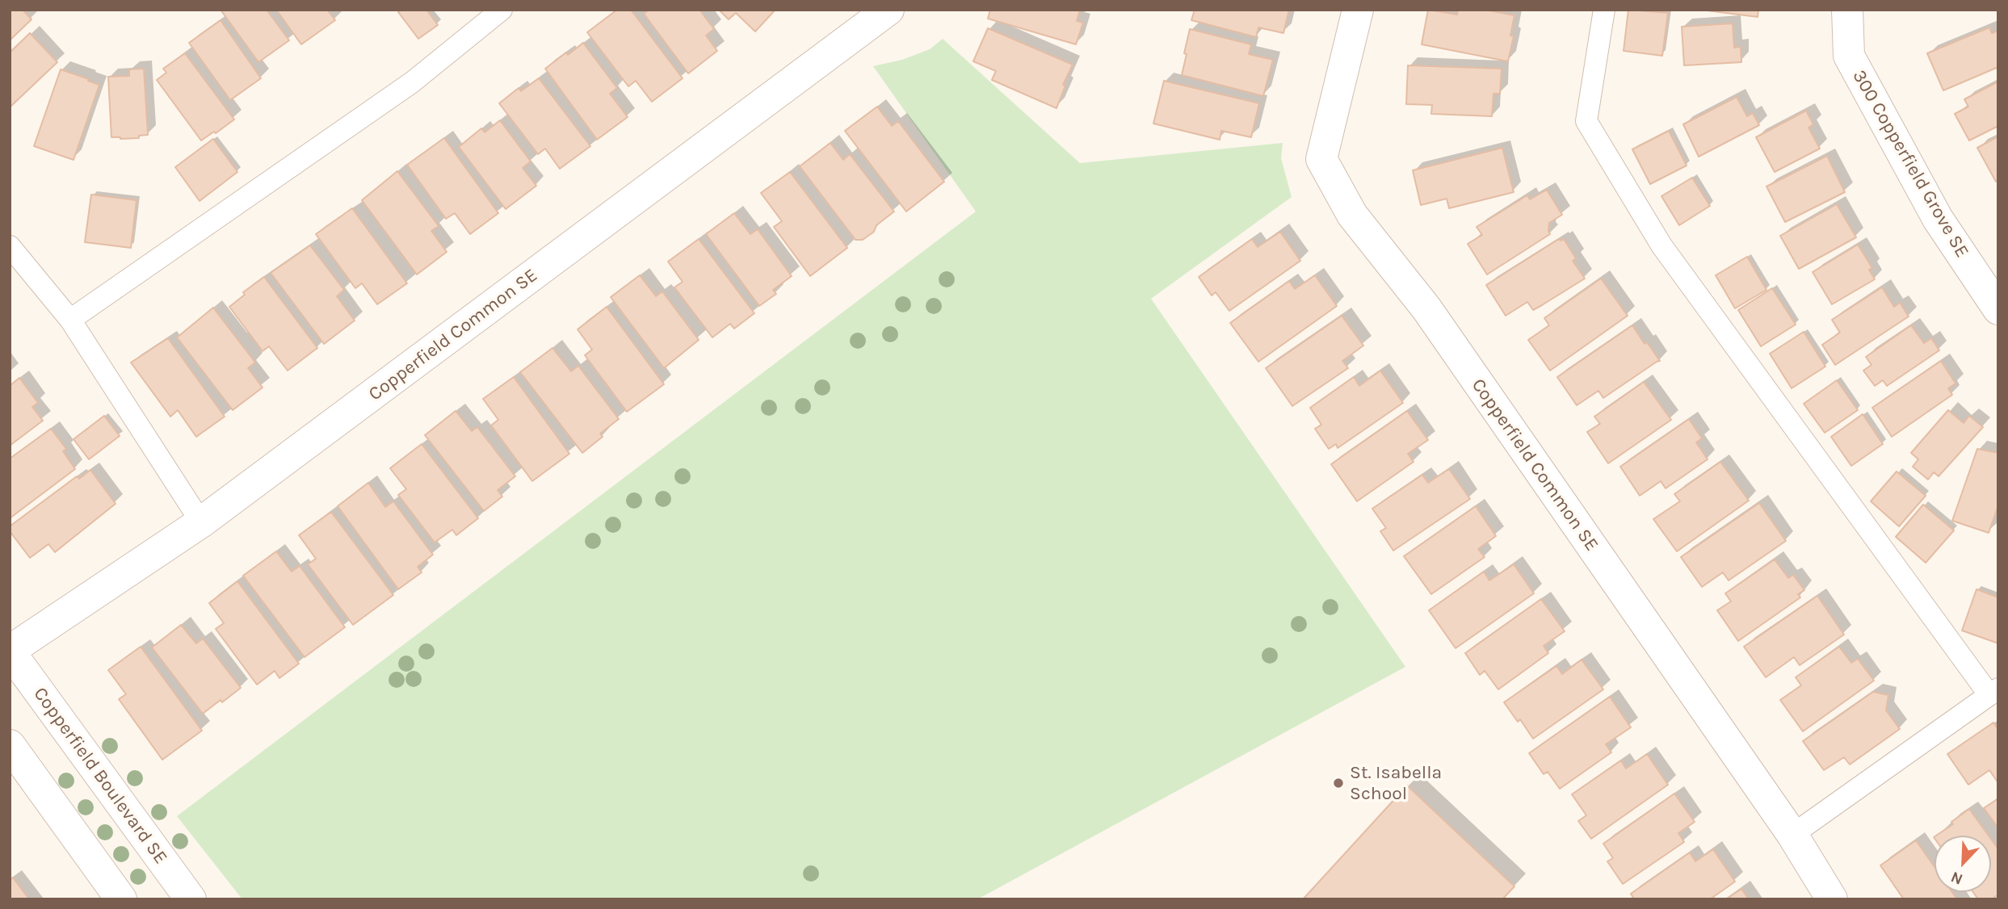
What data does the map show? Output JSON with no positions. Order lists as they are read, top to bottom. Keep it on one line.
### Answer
{"streets":{"street":["300 Copperfield Grove SE","Copperfield Common SE","Copperfield Boulevard SE"]},"crossings":[["Copperfield Common SE","Copperfield Boulevard SE"]],"places":["St. Isabella School"],"north":"bottom left"}
